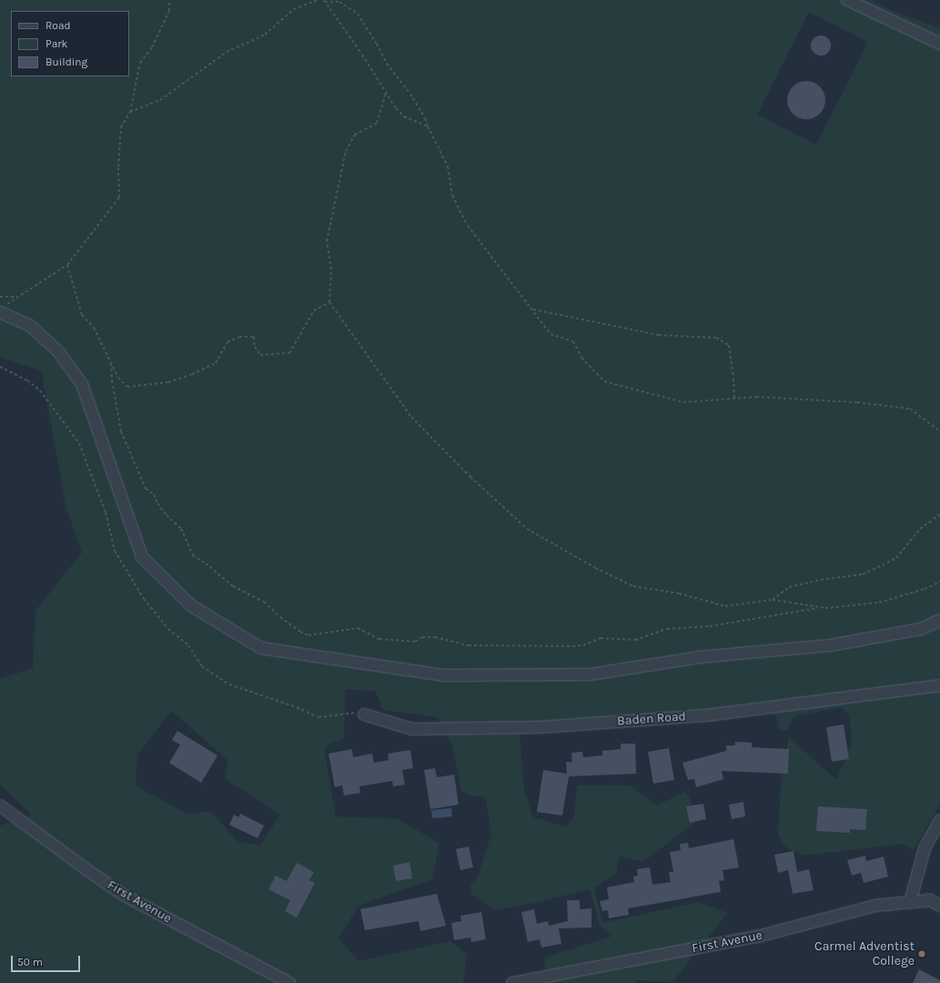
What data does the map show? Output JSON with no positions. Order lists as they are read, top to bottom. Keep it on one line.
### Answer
{"streets":{"street":["Baden Road","First Avenue"]},"places":["Carmel Adventist College"],"legend":["Road","Park","Building"],"scale_bar":"50 m"}
